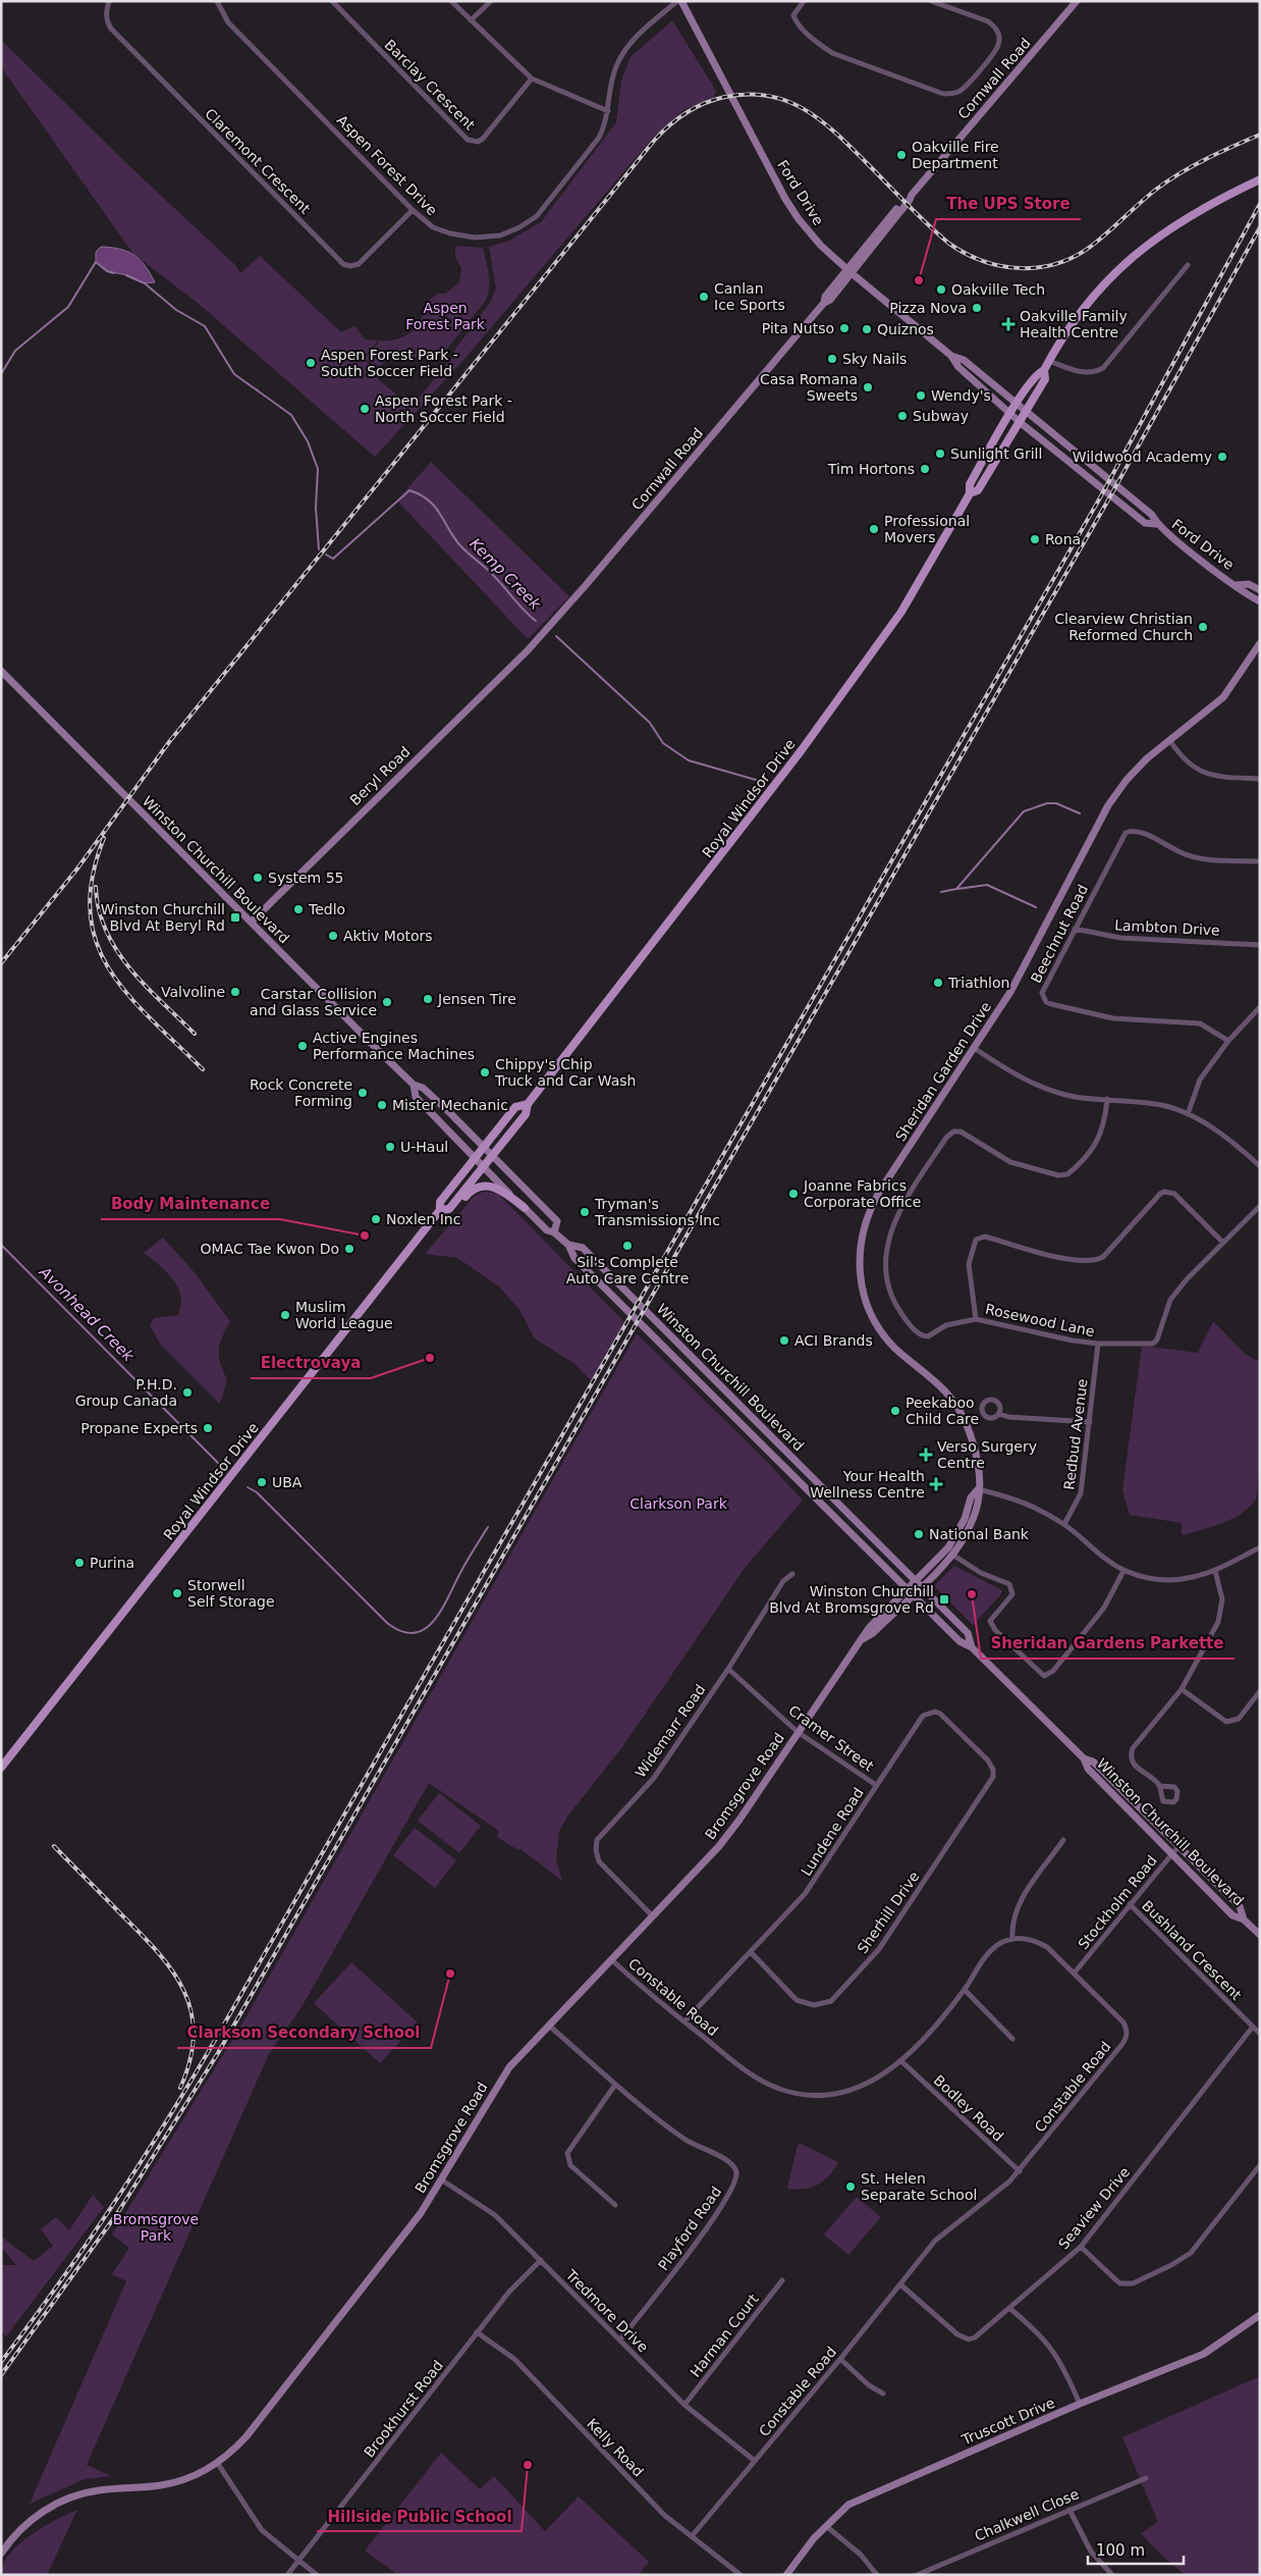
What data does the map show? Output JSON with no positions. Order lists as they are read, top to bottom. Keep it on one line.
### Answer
{"streets":{"main road":["Cornwall Road","Ford Drive","Beryl Road","Royal Windsor Drive","Winston Churchill Boulevard","Sheridan Garden Drive","Bromsgrove Road","Truscott Drive"],"street":["Barclay Crescent","Claremont Crescent","Aspen Forest Drive","Lambton Drive","Beechnut Road","Rosewood Lane","Redbud Avenue","Widemarr Road","Cramer Street","Lundene Road","Stockholm Road","Sherhill Drive","Bushland Crescent","Constable Road","Bodley Road","Seaview Drive","Playford Road","Tredmore Drive","Harman Court","Brookhurst Road","Kelly Road","Chalkwell Close"]},"crossings":[["Cornwall Road","Ford Drive"],["Cornwall Road","Beryl Road"],["Claremont Crescent","Aspen Forest Drive"],["Aspen Forest Drive","Ford Drive"],["Ford Drive","Royal Windsor Drive"],["Beryl Road","Winston Churchill Boulevard"],["Royal Windsor Drive","Winston Churchill Boulevard"],["Winston Churchill Boulevard","Sheridan Garden Drive"],["Winston Churchill Boulevard","Bromsgrove Road"],["Winston Churchill Boulevard","Stockholm Road"],["Lambton Drive","Beechnut Road"],["Sheridan Garden Drive","Bromsgrove Road"],["Rosewood Lane","Redbud Avenue"],["Widemarr Road","Cramer Street"],["Widemarr Road","Bromsgrove Road"],["Cramer Street","Bromsgrove Road"],["Cramer Street","Lundene Road"],["Bromsgrove Road","Constable Road"],["Bromsgrove Road","Playford Road"],["Bromsgrove Road","Tredmore Drive"],["Lundene Road","Sherhill Drive"],["Lundene Road","Constable Road"],["Stockholm Road","Bushland Crescent"],["Stockholm Road","Constable Road"],["Bushland Crescent","Seaview Drive"],["Constable Road","Bodley Road"],["Constable Road","Seaview Drive"],["Constable Road","Tredmore Drive"],["Constable Road","Kelly Road"],["Playford Road","Tredmore Drive"],["Tredmore Drive","Harman Court"],["Tredmore Drive","Brookhurst Road"],["Brookhurst Road","Kelly Road"]],"water":["Kemp Creek","Avonhead Creek"],"parks":["Aspen Forest Park","Clarkson Park","Bromsgrove Park"],"places":{"other":["Oakville Fire Department","The UPS Store","Oakville Tech","Canlan Ice Sports","Pizza Nova","Pita Nutso","Quiznos","Sky Nails","Aspen Forest Park - South Soccer Field","Casa Romana Sweets","Wendy's","Aspen Forest Park - North Soccer Field","Subway","Sunlight Grill","Wildwood Academy","Tim Hortons","Professional Movers","Rona","Clearview Christian Reformed Church","System 55","Tedlo","Aktiv Motors","Triathlon","Valvoline","Jensen Tire","Carstar Collision and Glass Service","Active Engines Performance Machines","Chippy's Chip Truck and Car Wash","Rock Concrete Forming","Mister Mechanic","U-Haul","Joanne Fabrics Corporate Office","Tryman's Transmissions Inc","Noxlen Inc","Body Maintenance","Sil's Complete Auto Care Centre","OMAC Tae Kwon Do","Muslim World League","ACI Brands","Electrovaya","P.H.D. Group Canada","Peekaboo Child Care","Propane Experts","UBA","National Bank","Purina","Storwell Self Storage","Sheridan Gardens Parkette","Clarkson Secondary School","St. Helen Separate School","Hillside Public School"],"health":["Oakville Family Health Centre","Verso Surgery Centre","Your Health Wellness Centre"],"transit":["Winston Churchill Blvd At Beryl Rd","Winston Churchill Blvd At Bromsgrove Rd"]},"scale_bar":"100 m"}
